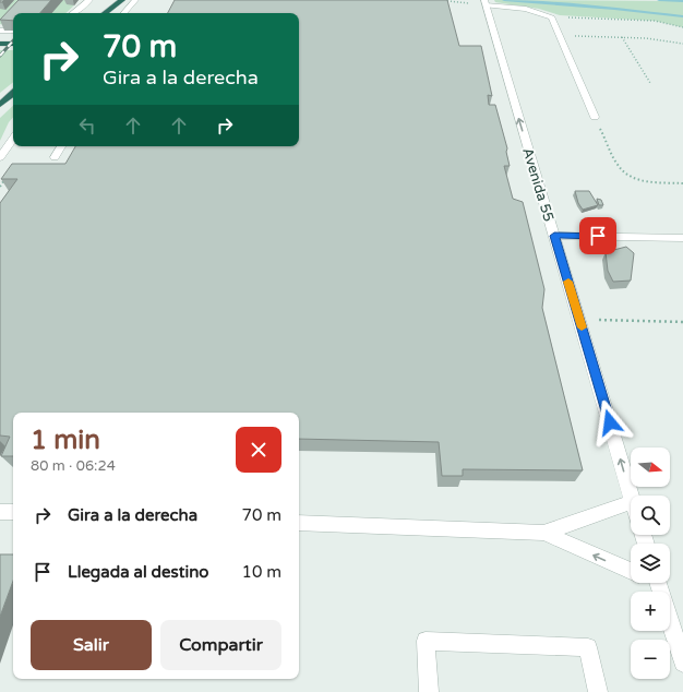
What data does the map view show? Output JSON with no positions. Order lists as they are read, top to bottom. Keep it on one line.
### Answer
{"streets":{"street":["Avenida 55"]},"one_way":["Avenida 55"],"north":"right","page":{"turn":["70 m","Gira a la derecha"],"heading":["1 min","80 m · 06:24"],"map_buttons":["+","−"],"list":[{"name":"Gira a la derecha","value":"70 m"},{"name":"Llegada al destino","value":"10 m"}],"buttons":["Salir","Compartir"]}}
